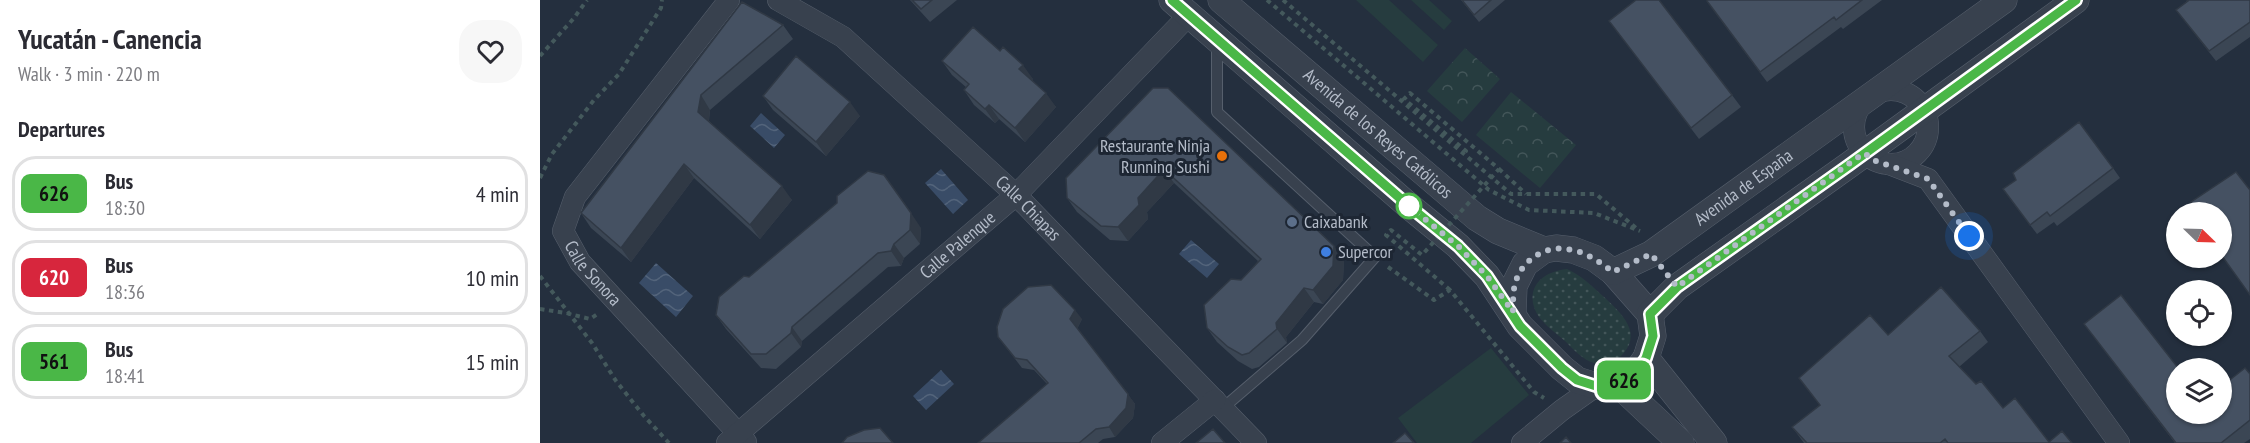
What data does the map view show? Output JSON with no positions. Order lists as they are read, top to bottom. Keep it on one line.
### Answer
{"streets":{"street":["Avenida de los Reyes Católicos","Avenida de España","Calle Chiapas","Calle Palenque","Calle Sonora"]},"crossings":[["Avenida de los Reyes Católicos","Avenida de España"],["Avenida de los Reyes Católicos","Calle Palenque"],["Calle Chiapas","Calle Palenque"],["Calle Palenque","Calle Sonora"]],"places":["Restaurante Ninja Running Sushi","Caixabank","Supercor"],"lines":["bus line 626"],"north":"bottom right","page":{"heading":[["Yucatán - Canencia","Walk · 3 min · 220 m"],"Departures"],"on_map":"626","list":[{"mark":"626","name":"Bus","note":"18:30","value":"4 min"},{"mark":"620","name":"Bus","note":"18:36","value":"10 min"},{"mark":"561","name":"Bus","note":"18:41","value":"15 min"}]}}
